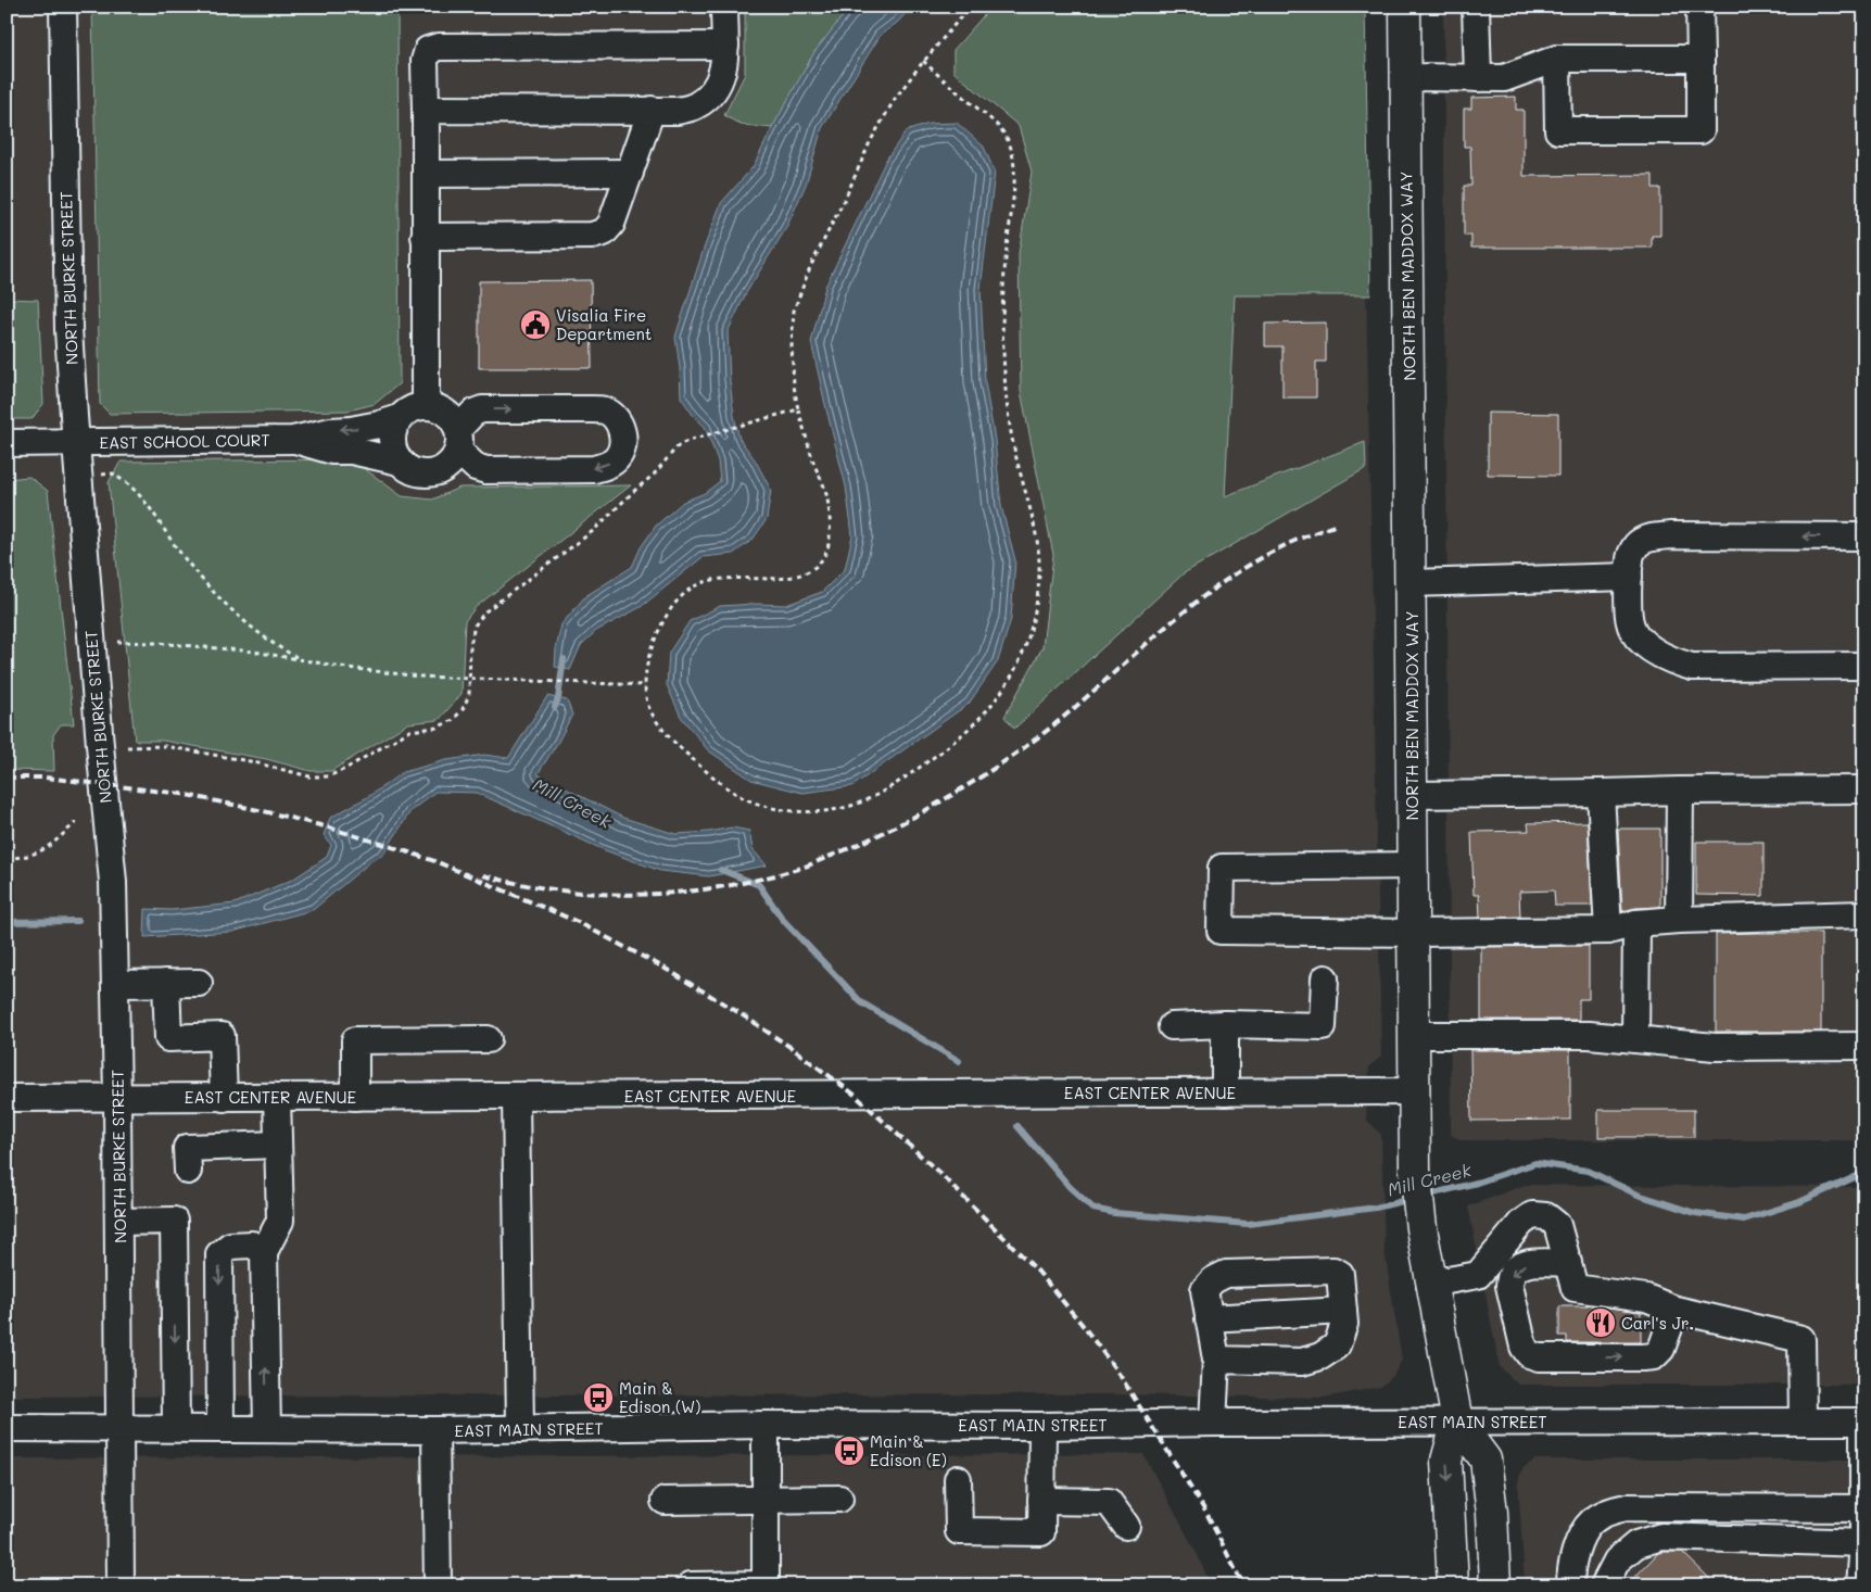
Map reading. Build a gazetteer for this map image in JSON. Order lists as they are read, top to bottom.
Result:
{
  "streets": {
    "main road": ["NORTH BEN MADDOX WAY"],
    "street": [
      "NORTH BURKE STREET",
      "EAST SCHOOL COURT",
      "EAST CENTER AVENUE",
      "EAST MAIN STREET"
    ]
  },
  "crossings": [
    ["NORTH BEN MADDOX WAY", "EAST CENTER AVENUE"],
    ["NORTH BEN MADDOX WAY", "EAST MAIN STREET"],
    ["NORTH BURKE STREET", "EAST SCHOOL COURT"],
    ["NORTH BURKE STREET", "EAST CENTER AVENUE"],
    ["NORTH BURKE STREET", "EAST MAIN STREET"]
  ],
  "water": ["Mill Creek"],
  "places": {
    "public building": ["Visalia Fire Department"],
    "restaurant": ["Carl's Jr."],
    "bus stop": ["Main & Edison (W)", "Main & Edison (E)"]
  }
}
